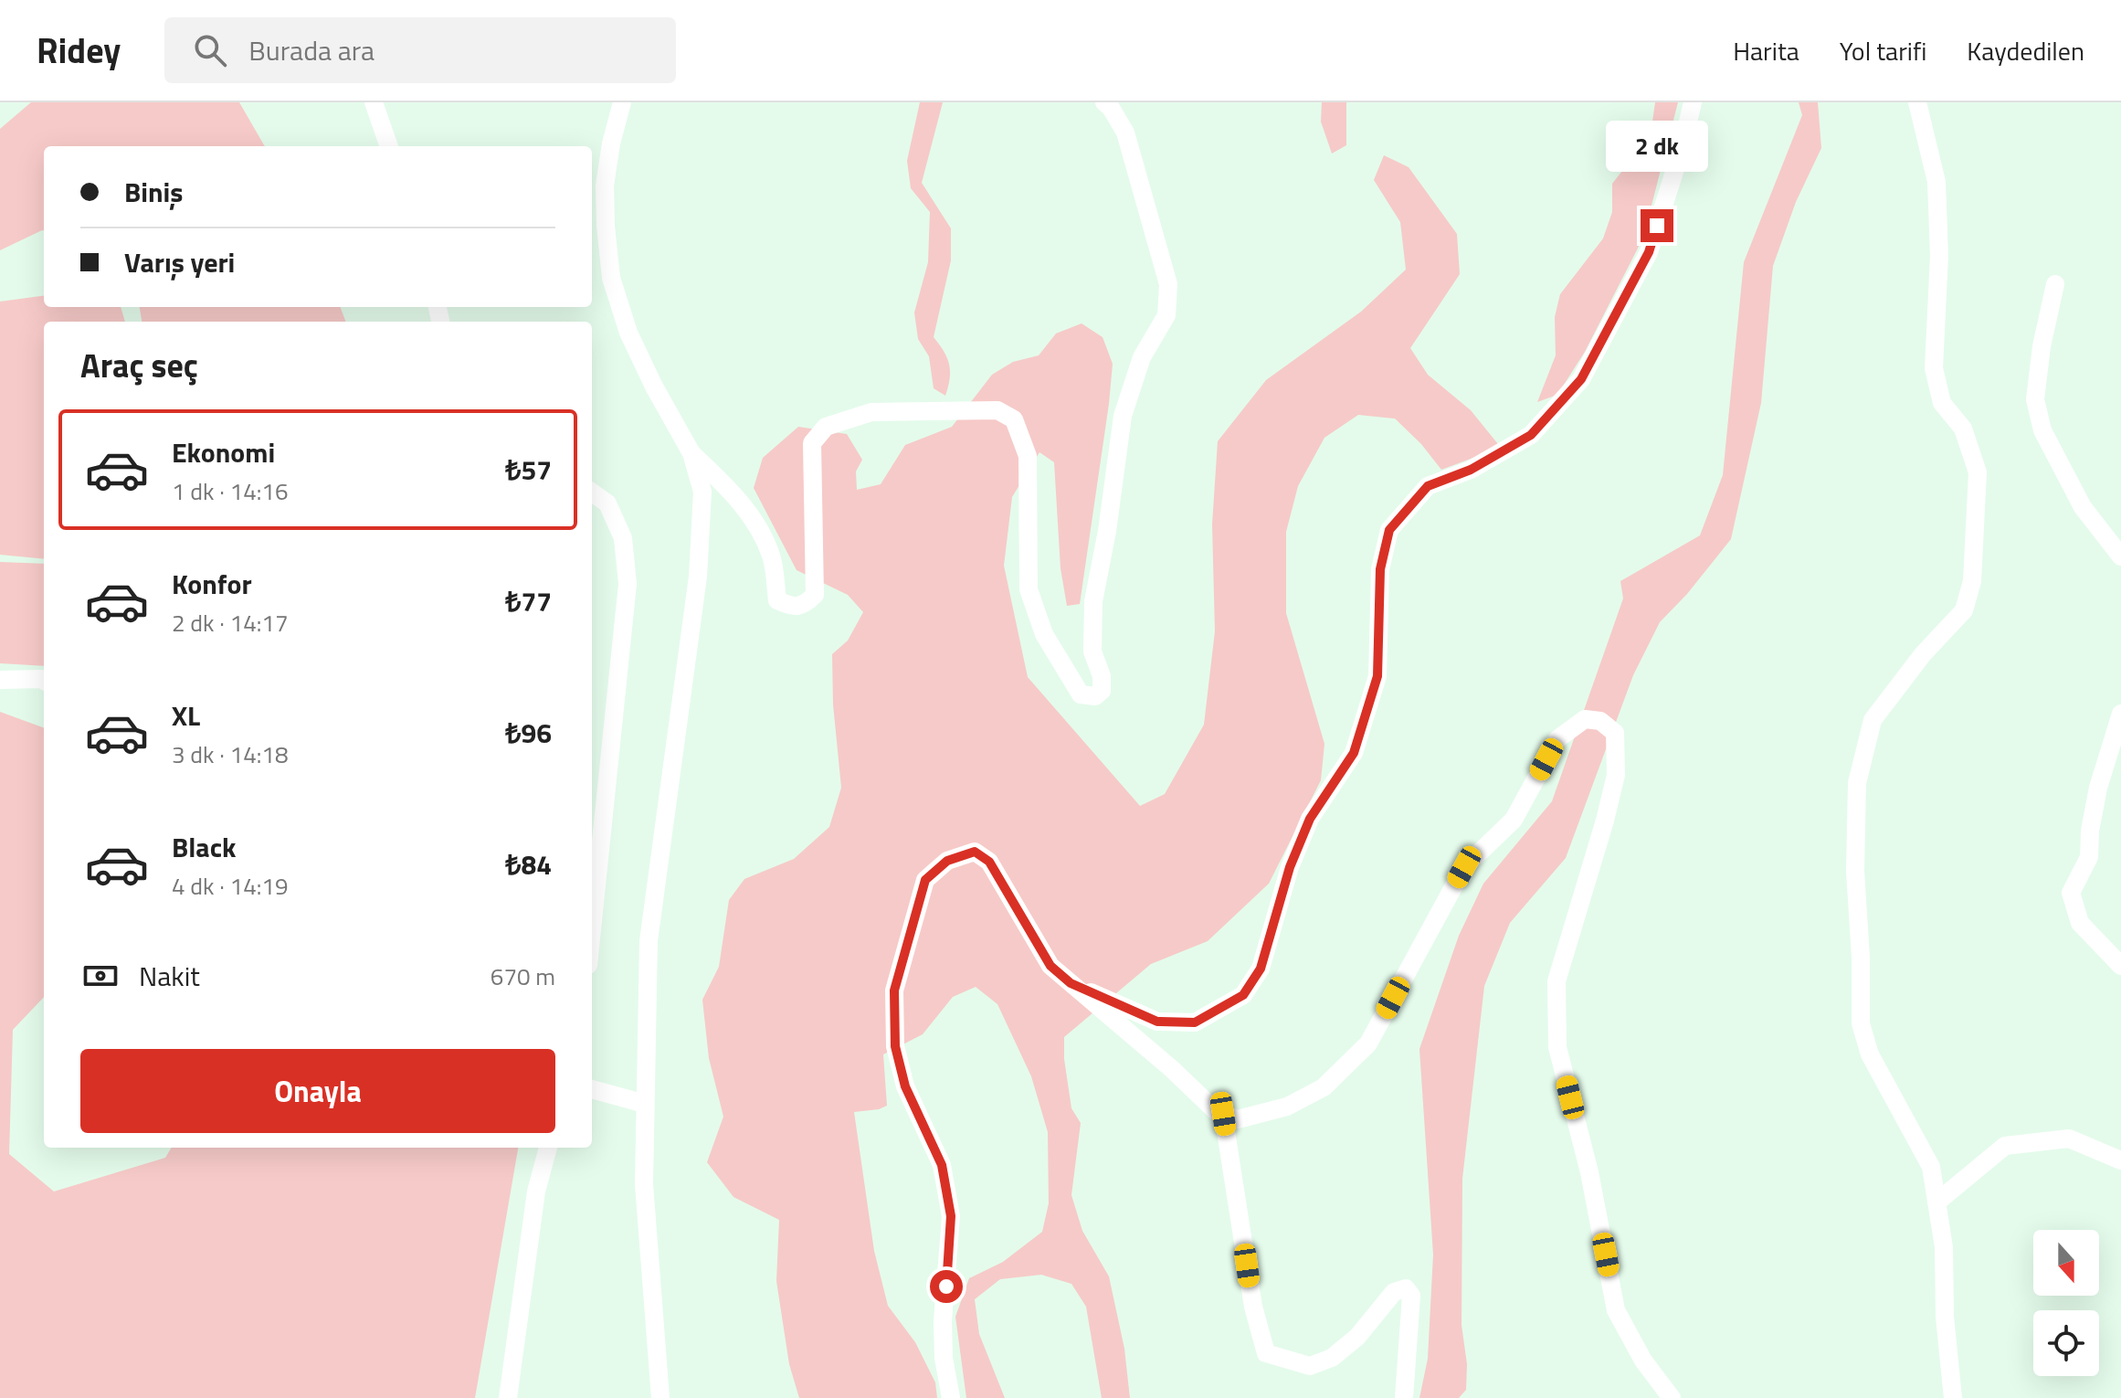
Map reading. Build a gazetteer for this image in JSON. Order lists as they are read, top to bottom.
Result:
{
  "north": "bottom",
  "page": {
    "header": "Ridey",
    "search": "Burada ara",
    "nav": ["Harita", "Yol tarifi", "Kaydedilen"],
    "bubble": "2 dk",
    "banner": ["Biniş", "Varış yeri"],
    "heading": "Araç seç",
    "list": [
      {
        "name": "Ekonomi",
        "note": "1 dk · 14:16",
        "value": "₺57"
      },
      {
        "name": "Konfor",
        "note": "2 dk · 14:17",
        "value": "₺77"
      },
      {
        "name": "XL",
        "note": "3 dk · 14:18",
        "value": "₺96"
      },
      {
        "name": "Black",
        "note": "4 dk · 14:19",
        "value": "₺84"
      }
    ],
    "pay": ["Nakit", "670 m"],
    "buttons": "Onayla"
  }
}
